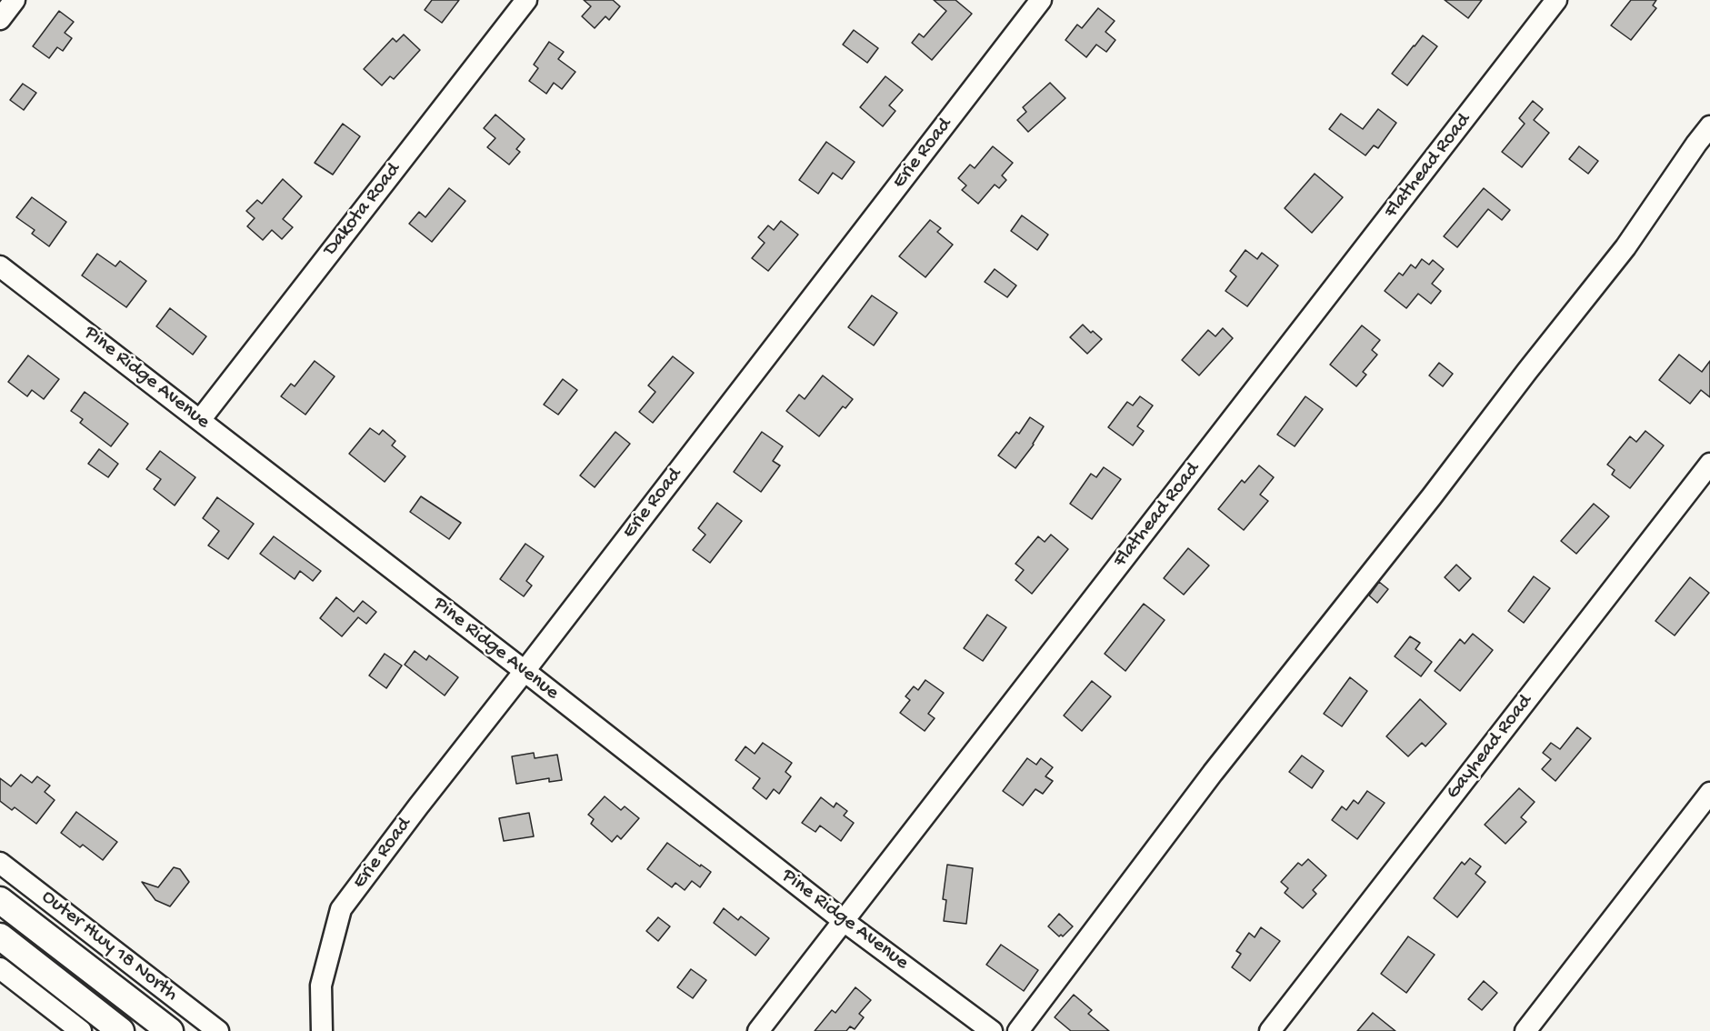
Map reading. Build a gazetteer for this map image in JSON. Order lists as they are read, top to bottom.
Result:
{
  "streets": {
    "street": [
      "Erie Road",
      "Flathead Road",
      "Dakota Road",
      "Pine Ridge Avenue",
      "Gayhead Road",
      "Outer Hwy 18 North"
    ]
  },
  "crossings": [
    ["Erie Road", "Pine Ridge Avenue"],
    ["Flathead Road", "Pine Ridge Avenue"],
    ["Dakota Road", "Pine Ridge Avenue"]
  ]
}
